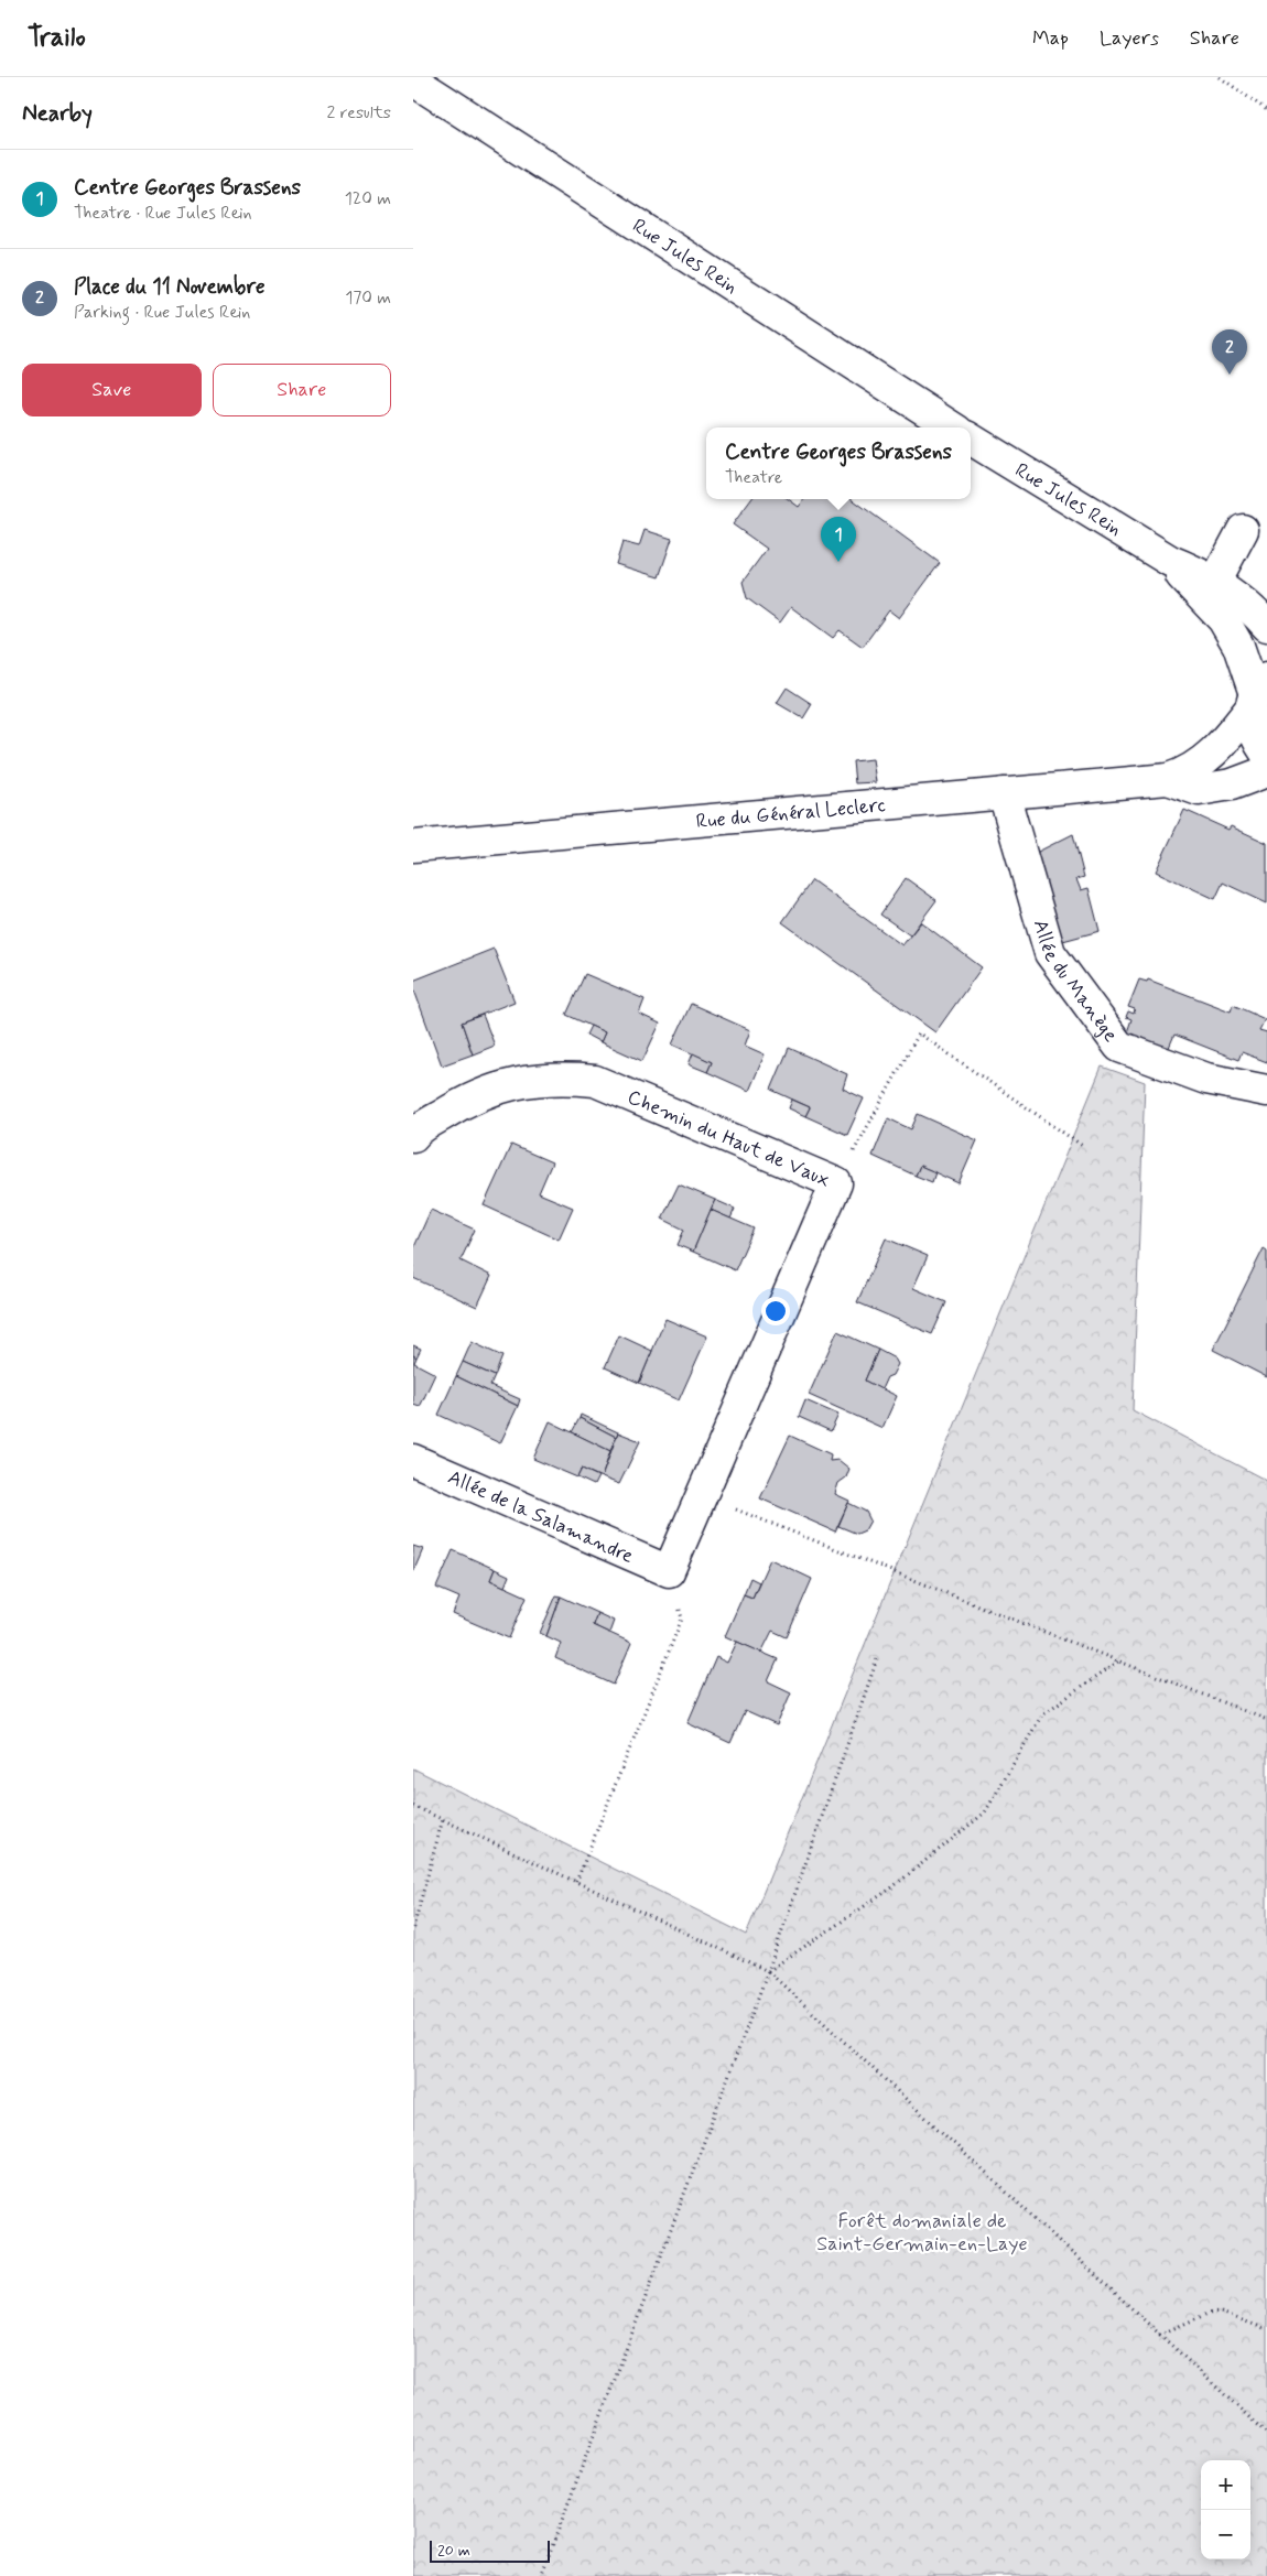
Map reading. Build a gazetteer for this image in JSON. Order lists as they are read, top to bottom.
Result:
{
  "streets": {
    "street": [
      "Rue Jules Rein",
      "Rue du Général Leclerc",
      "Allée du Manège",
      "Chemin du Haut de Vaux",
      "Allée de la Salamandre"
    ]
  },
  "crossings": [
    ["Rue Jules Rein", "Rue du Général Leclerc"],
    ["Rue du Général Leclerc", "Allée du Manège"],
    ["Chemin du Haut de Vaux", "Allée de la Salamandre"]
  ],
  "parks": ["Forêt domaniale de Saint-Germain-en-Laye"],
  "scale_bar": "20 m",
  "page": {
    "header": "Trailo",
    "nav": ["Map", "Layers", "Share"],
    "heading": ["Nearby", "2 results"],
    "list": [
      {
        "mark": "1",
        "name": "Centre Georges Brassens",
        "note": "Theatre · Rue Jules Rein",
        "value": "120 m"
      },
      {
        "mark": "2",
        "name": "Place du 11 Novembre",
        "note": "Parking · Rue Jules Rein",
        "value": "170 m"
      }
    ],
    "pins": ["2", "1"],
    "buttons": ["Save", "Share"],
    "popup": ["Centre Georges Brassens", "Theatre"],
    "map_buttons": ["+", "−"],
    "scale": "20 m"
  }
}
